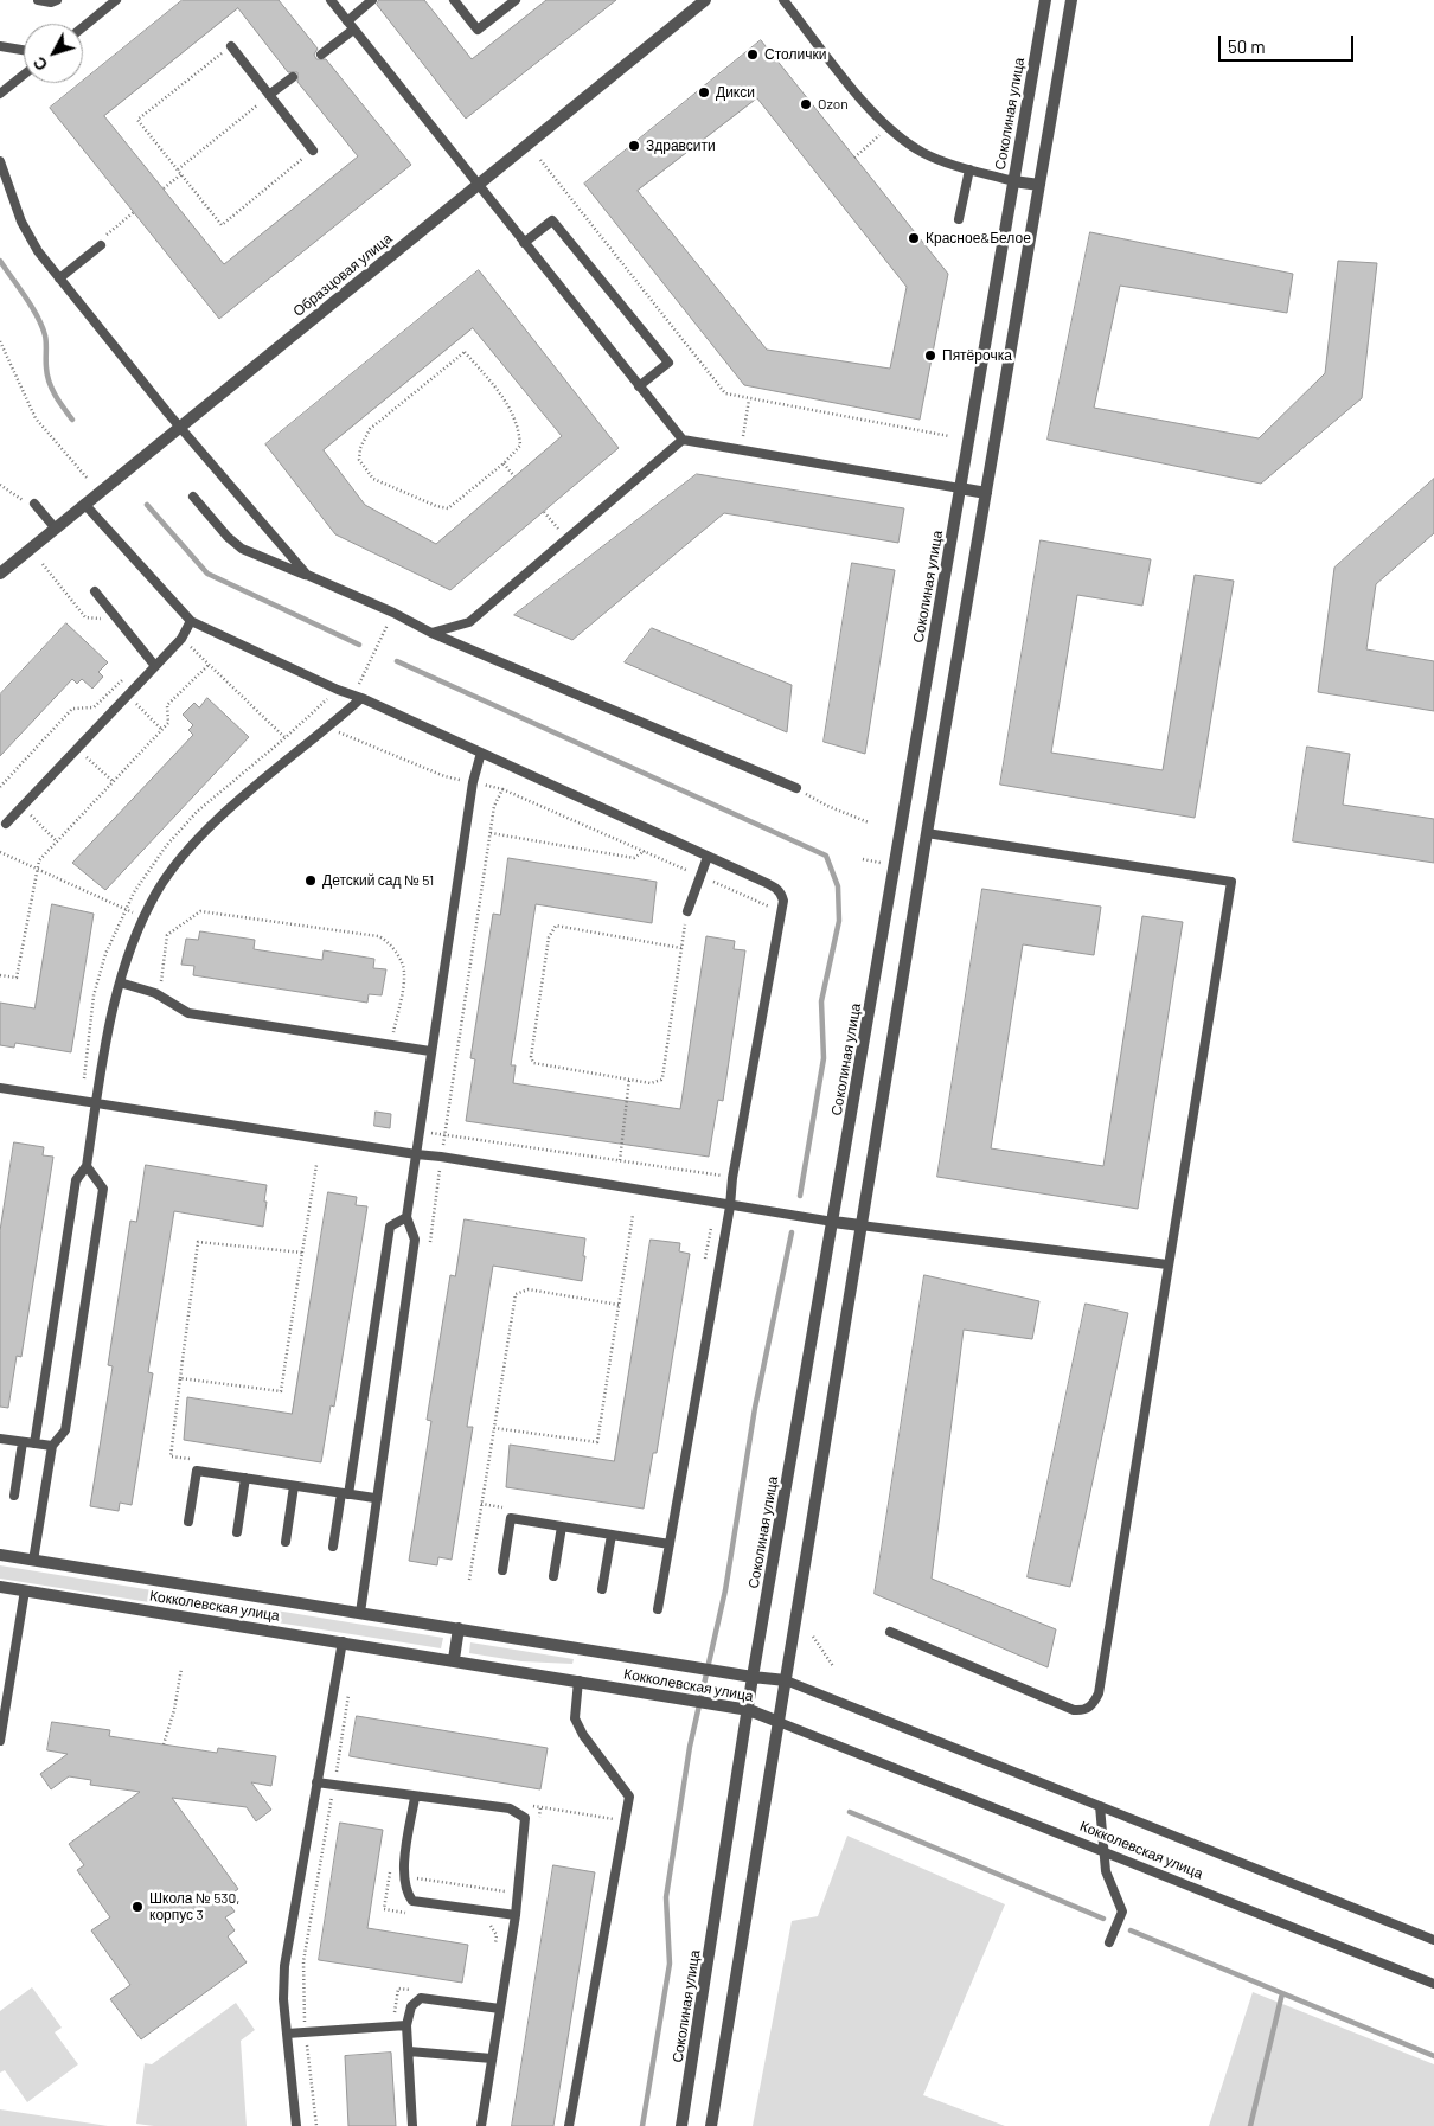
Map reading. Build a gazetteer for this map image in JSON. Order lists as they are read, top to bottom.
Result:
{
  "streets": {
    "street": ["Соколиная улица", "Образцовая улица", "Кокколевская улица"]
  },
  "crossings": [
    ["Соколиная улица", "Кокколевская улица"]
  ],
  "places": [
    "Столички",
    "Дикси",
    "Ozon",
    "Здравсити",
    "Красное&Белое",
    "Пятёрочка",
    "Детский сад № 51",
    "Школа № 530, корпус 3"
  ],
  "scale_bar": "50 m",
  "north": "bottom left"
}
